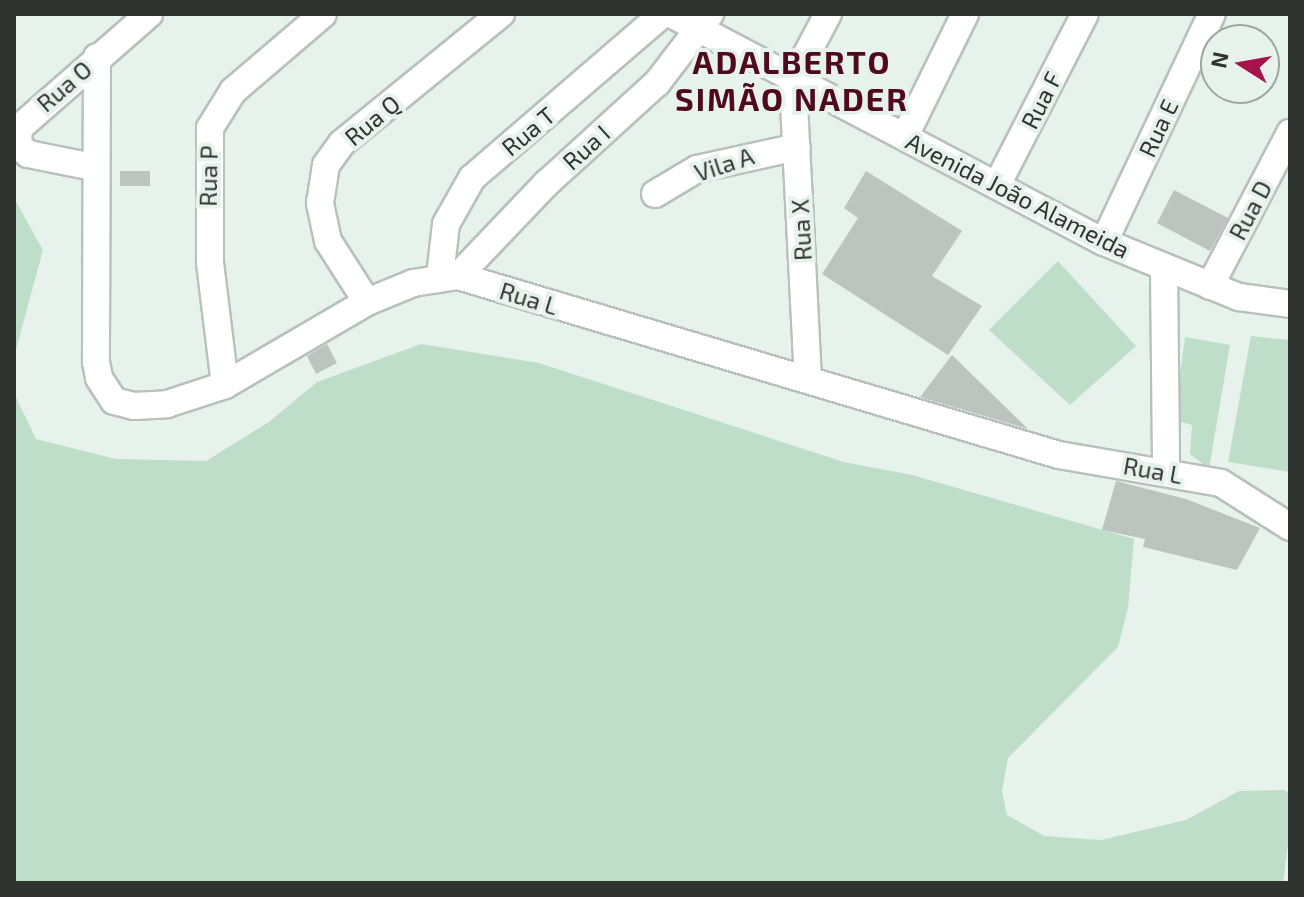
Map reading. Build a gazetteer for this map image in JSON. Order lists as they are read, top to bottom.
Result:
{
  "streets": {
    "street": [
      "Rua O",
      "Rua F",
      "Rua Q",
      "Rua E",
      "Rua T",
      "Rua I",
      "Vila A",
      "Rua P",
      "Avenida João Alameida",
      "Rua D",
      "Rua X",
      "Rua L"
    ]
  },
  "crossings": [
    ["Rua F", "Avenida João Alameida"],
    ["Rua E", "Avenida João Alameida"],
    ["Rua T", "Rua I"],
    ["Rua T", "Rua L"],
    ["Rua I", "Avenida João Alameida"],
    ["Rua I", "Rua L"],
    ["Vila A", "Rua X"],
    ["Avenida João Alameida", "Rua D"],
    ["Avenida João Alameida", "Rua X"],
    ["Rua X", "Rua L"]
  ],
  "districts": ["ADALBERTO SIMÃO NADER"],
  "north": "left"
}
